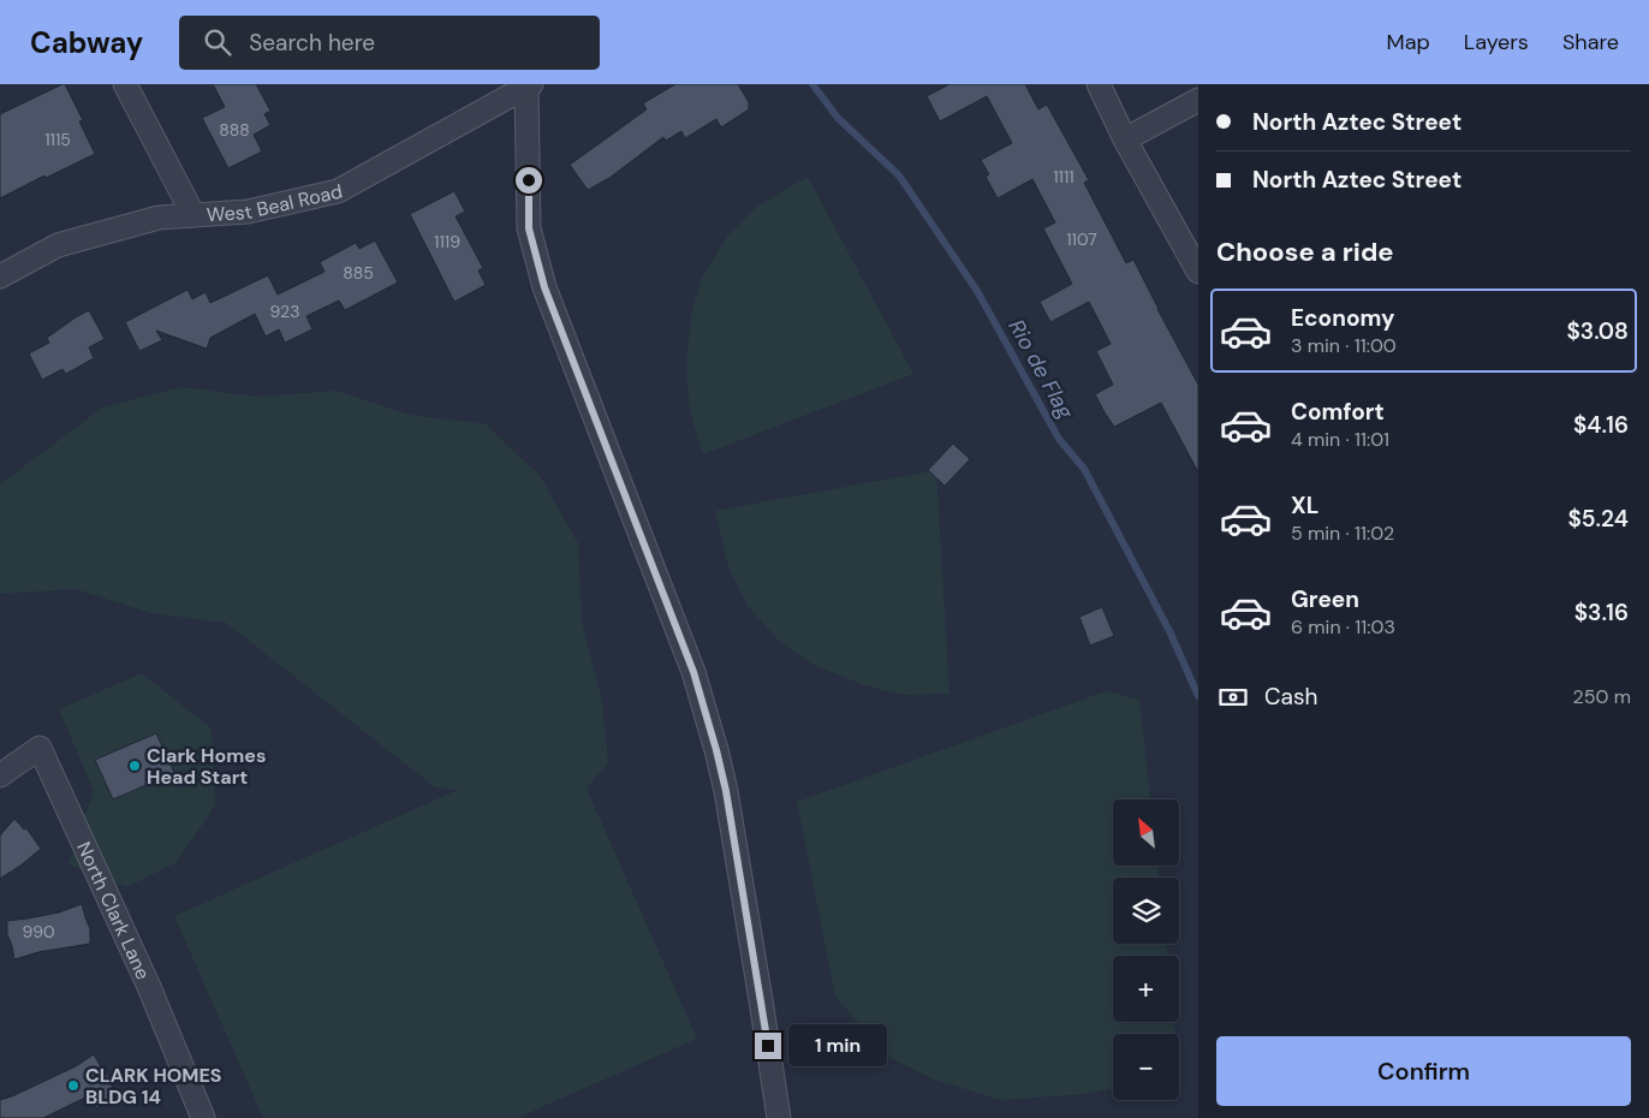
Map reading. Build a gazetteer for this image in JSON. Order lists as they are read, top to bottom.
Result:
{
  "streets": {
    "street": ["West Beal Road", "North Clark Lane"]
  },
  "water": ["Rio de Flag"],
  "places": ["Clark Homes Head Start", "CLARK HOMES BLDG 14"],
  "house_numbers": [
    "888",
    "1115",
    "1111",
    "1107",
    "1119",
    "885",
    "923",
    "990"
  ],
  "north": "top left",
  "page": {
    "header": "Cabway",
    "search": "Search here",
    "nav": ["Map", "Layers", "Share"],
    "banner": ["North Aztec Street", "North Aztec Street"],
    "heading": "Choose a ride",
    "list": [
      {
        "name": "Economy",
        "note": "3 min · 11:00",
        "value": "$3.08"
      },
      {
        "name": "Comfort",
        "note": "4 min · 11:01",
        "value": "$4.16"
      },
      {
        "name": "XL",
        "note": "5 min · 11:02",
        "value": "$5.24"
      },
      {
        "name": "Green",
        "note": "6 min · 11:03",
        "value": "$3.16"
      }
    ],
    "pay": ["Cash", "250 m"],
    "map_buttons": ["+", "−"],
    "bubble": "1 min",
    "buttons": "Confirm"
  }
}
